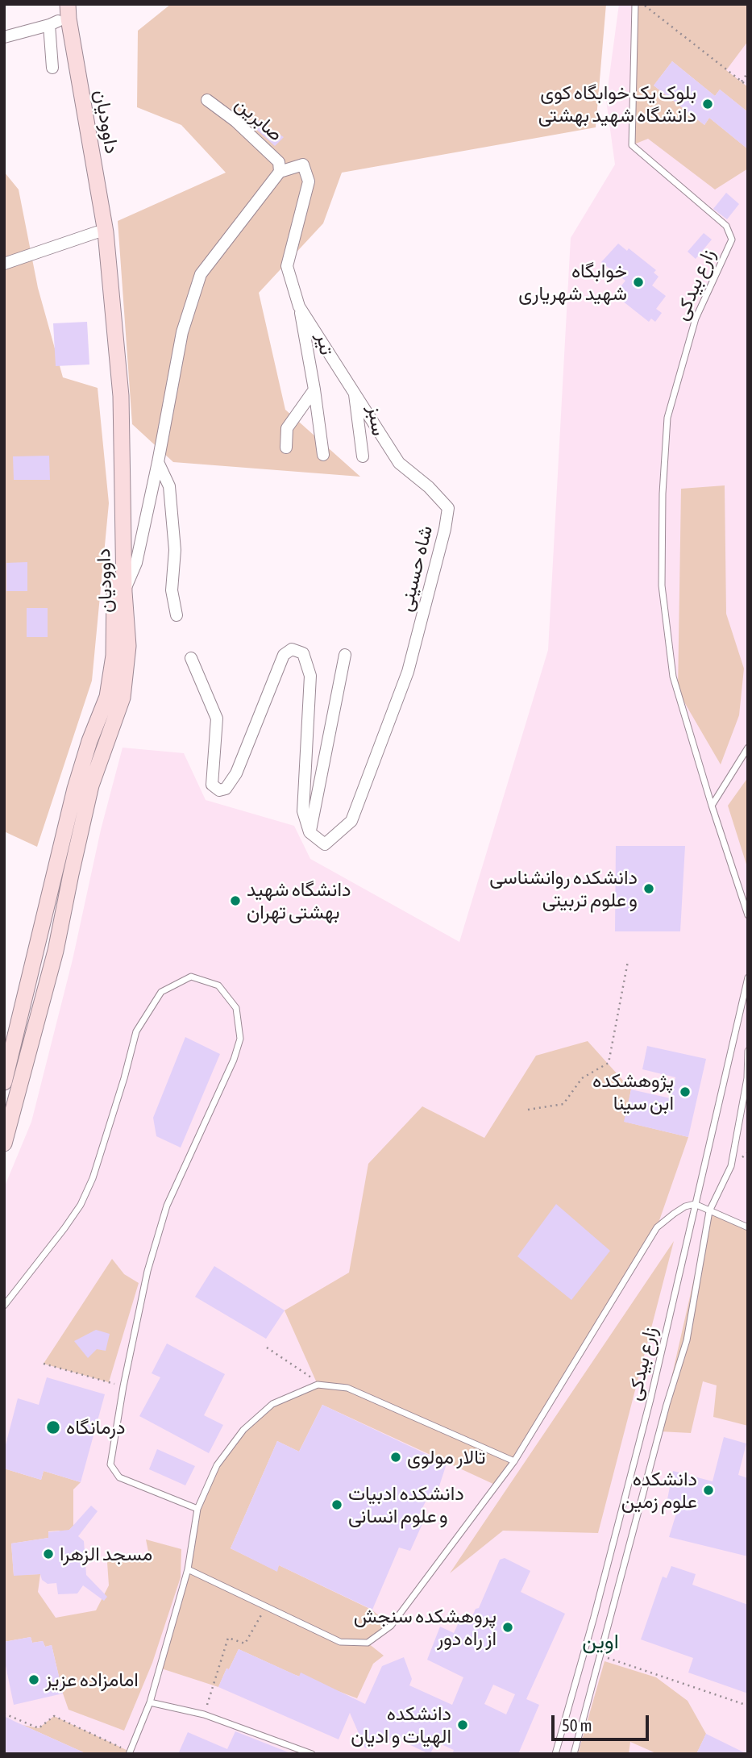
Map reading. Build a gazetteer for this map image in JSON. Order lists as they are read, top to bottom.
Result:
{
  "streets": {
    "street": [
      "صابرین",
      "داوودیان",
      "تیر",
      "سبز",
      "شاه حسینی"
    ],
    "lane": ["زارع بیدکی"]
  },
  "crossings": [
    ["صابرین", "شاه حسینی"],
    ["تیر", "شاه حسینی"],
    ["سبز", "شاه حسینی"]
  ],
  "districts": ["اوین"],
  "places": [
    "بلوک یک خوابگاه کوی دانشگاه شهید بهشتی",
    "خوابگاه شهید شهریاری",
    "دانشکده روانشناسی و علوم تربیتی",
    "دانشگاه شهید بهشتی تهران",
    "پژوهشکده ابن سینا",
    "درمانگاه",
    "تالار مولوی",
    "دانشکده علوم زمین",
    "دانشکده ادبیات و علوم انسانی",
    "مسجد الزهرا",
    "پروهشکده سنجش از راه دور",
    "امامزاده عزیز",
    "دانشکده الهیات و ادیان"
  ],
  "scale_bar": "50 m"
}
